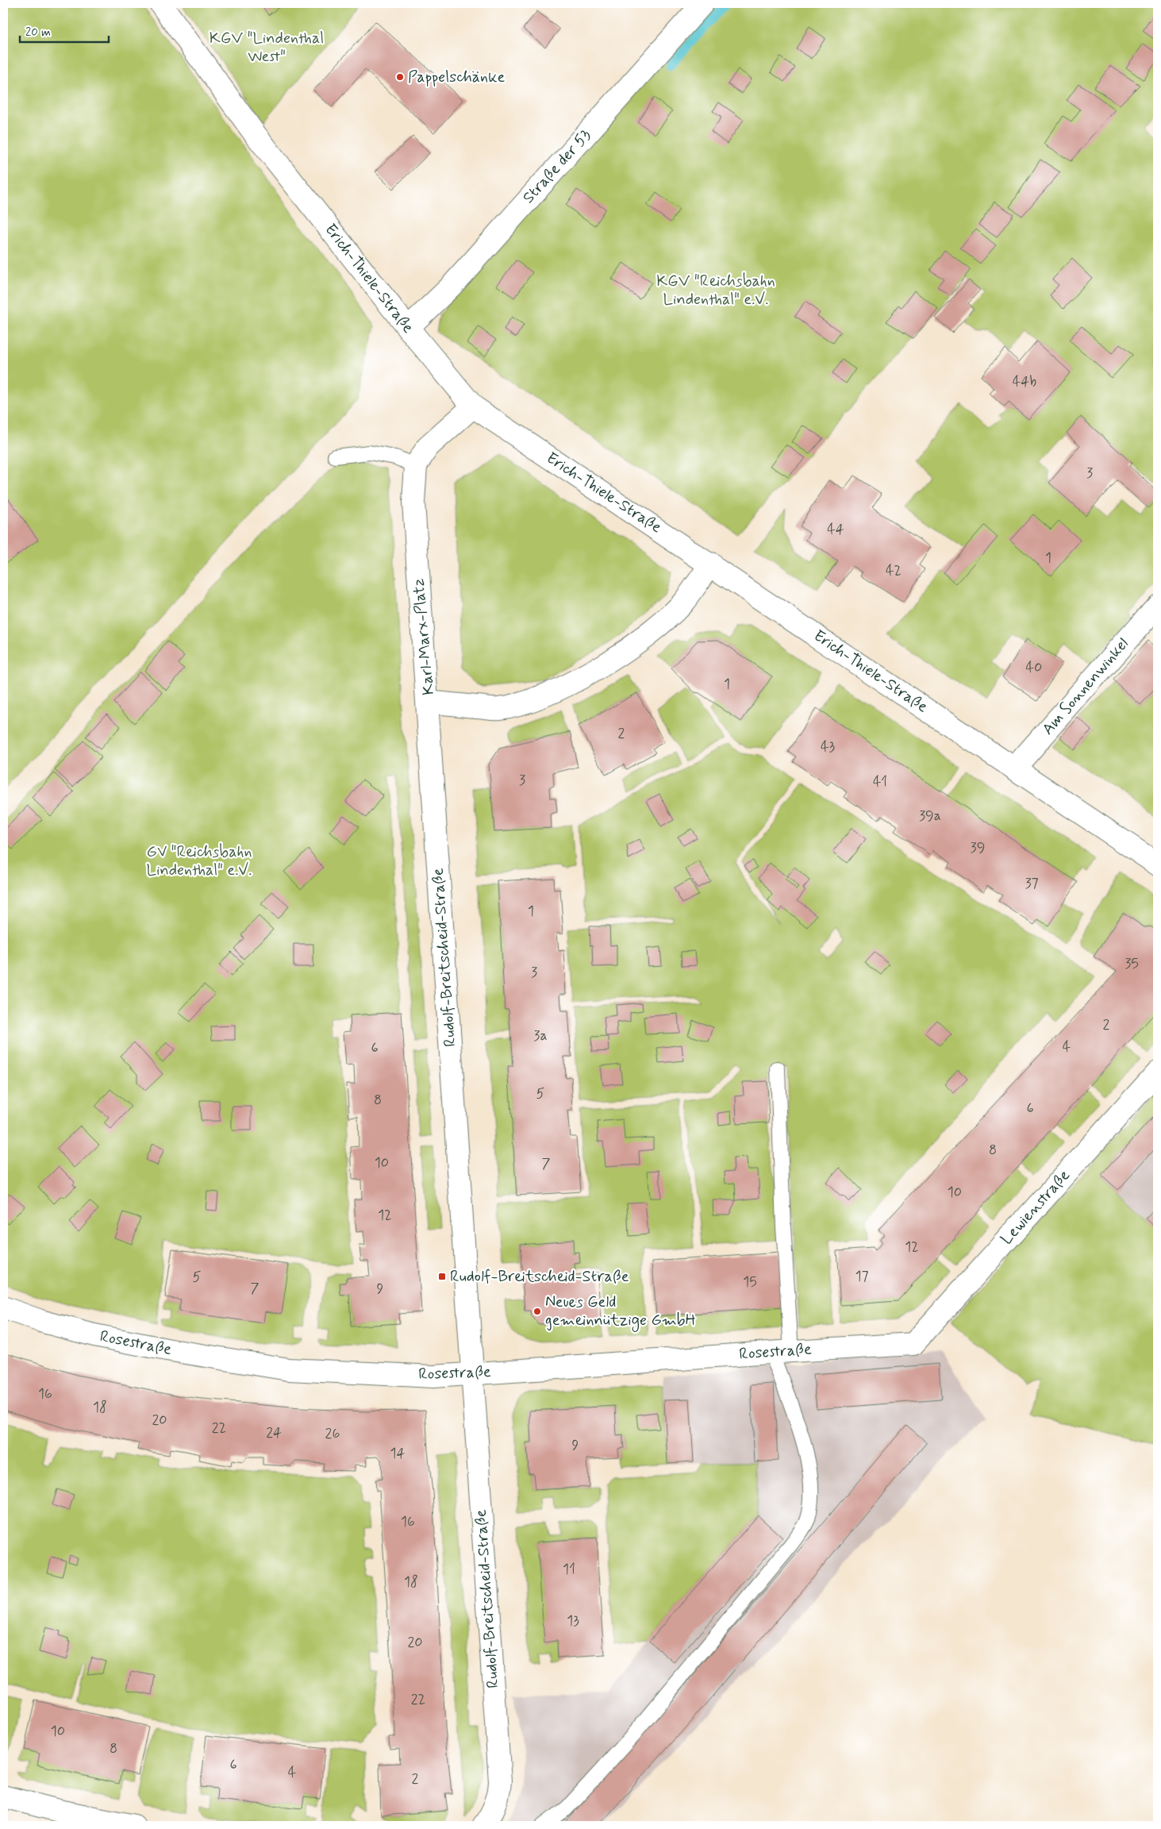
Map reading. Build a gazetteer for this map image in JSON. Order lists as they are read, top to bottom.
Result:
{
  "streets": {
    "street": [
      "Straße der 53",
      "Erich-Thiele-Straße",
      "Karl-Marx-Platz",
      "Am Sonnenwinkel",
      "Rudolf-Breitscheid-Straße",
      "Lewienstraße",
      "Rosestraße"
    ]
  },
  "crossings": [
    ["Straße der 53", "Erich-Thiele-Straße"],
    ["Erich-Thiele-Straße", "Karl-Marx-Platz"],
    ["Erich-Thiele-Straße", "Am Sonnenwinkel"],
    ["Karl-Marx-Platz", "Rudolf-Breitscheid-Straße"],
    ["Rudolf-Breitscheid-Straße", "Rosestraße"],
    ["Lewienstraße", "Rosestraße"]
  ],
  "parks": ["KGV \"Lindenthal West\"", "KGV \"Reichsbahn Lindenthal\" e.V.", "GV \"Reichsbahn Lindenthal\" e.V."],
  "places": {
    "other": ["Pappelschänke", "Neues Geld gemeinnützige GmbH"],
    "transit": ["Rudolf-Breitscheid-Straße"]
  },
  "house_numbers": [
    "44b",
    "3",
    "44",
    "1",
    "42",
    "40",
    "1",
    "2",
    "43",
    "3",
    "41",
    "39a",
    "39",
    "37",
    "1",
    "35",
    "3",
    "2",
    "3a",
    "4",
    "6",
    "5",
    "8",
    "6",
    "8",
    "10",
    "7",
    "10",
    "12",
    "12",
    "17",
    "5",
    "15",
    "7",
    "9",
    "16",
    "18",
    "20",
    "22",
    "24",
    "26",
    "9",
    "14",
    "16",
    "11",
    "18",
    "13",
    "20",
    "22",
    "10",
    "8",
    "6",
    "4",
    "2"
  ],
  "scale_bar": "20 m"
}
